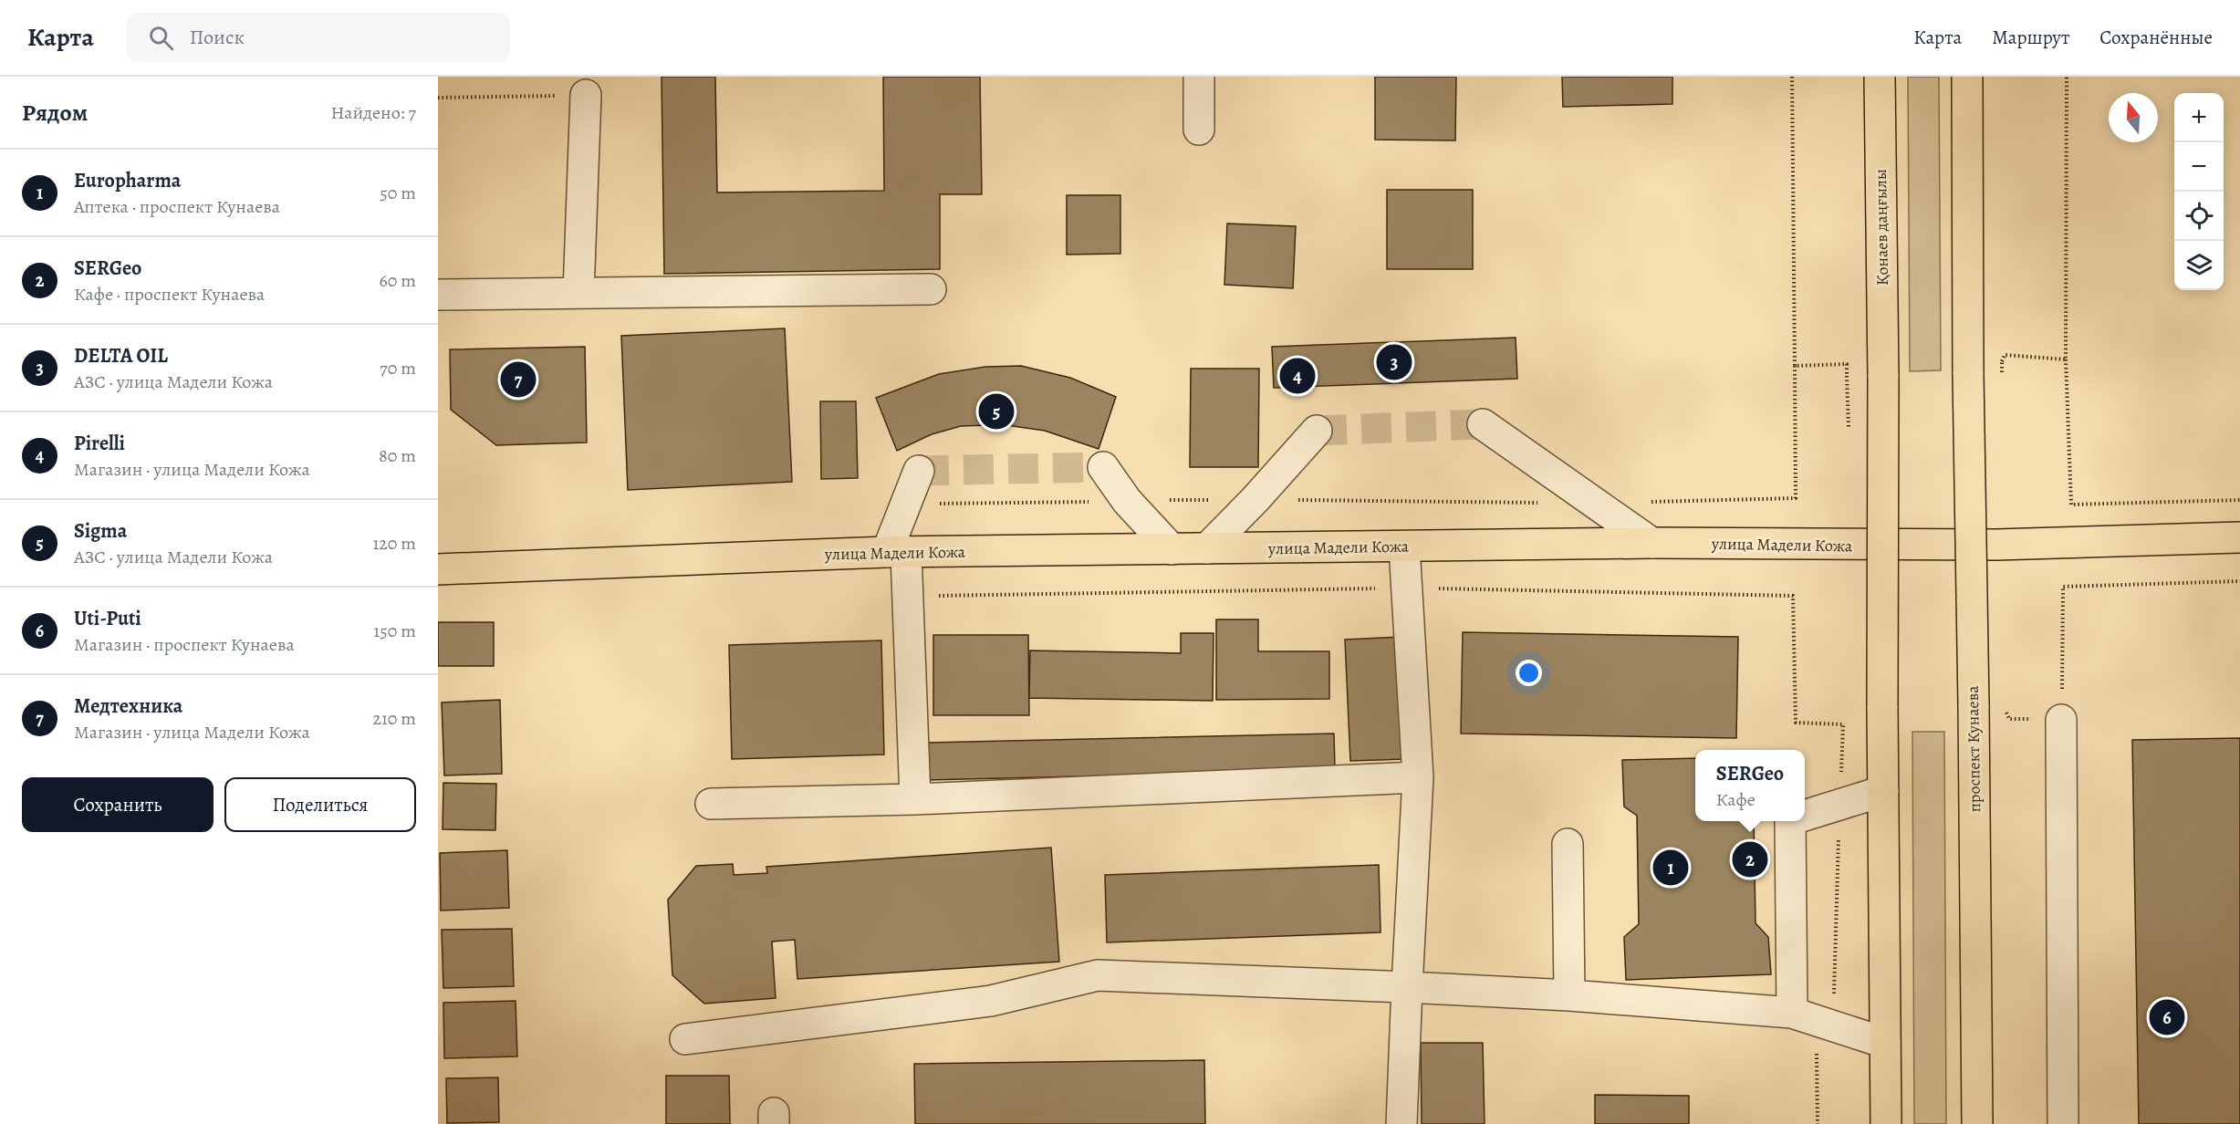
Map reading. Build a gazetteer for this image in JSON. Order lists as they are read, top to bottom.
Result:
{
  "streets": {
    "main road": ["Қонаев даңғылы", "улица Мадели Кожа", "проспект Кунаева"]
  },
  "north": "top",
  "page": {
    "header": "Карта",
    "search": "Поиск",
    "nav": ["Карта", "Маршрут", "Сохранённые"],
    "heading": ["Рядом", "Найдено: 7"],
    "map_buttons": ["+", "−"],
    "list": [
      {
        "mark": "1",
        "name": "Europharma",
        "note": "Аптека · проспект Кунаева",
        "value": "50 m"
      },
      {
        "mark": "2",
        "name": "SERGeo",
        "note": "Кафе · проспект Кунаева",
        "value": "60 m"
      },
      {
        "mark": "3",
        "name": "DELTA OIL",
        "note": "АЗС · улица Мадели Кожа",
        "value": "70 m"
      },
      {
        "mark": "4",
        "name": "Pirelli",
        "note": "Магазин · улица Мадели Кожа",
        "value": "80 m"
      },
      {
        "mark": "5",
        "name": "Sigma",
        "note": "АЗС · улица Мадели Кожа",
        "value": "120 m"
      },
      {
        "mark": "6",
        "name": "Uti-Puti",
        "note": "Магазин · проспект Кунаева",
        "value": "150 m"
      },
      {
        "mark": "7",
        "name": "Медтехника",
        "note": "Магазин · улица Мадели Кожа",
        "value": "210 m"
      }
    ],
    "pins": [
      "3",
      "4",
      "7",
      "5",
      "2",
      "1",
      "6"
    ],
    "popup": ["SERGeo", "Кафе"],
    "buttons": ["Сохранить", "Поделиться"]
  }
}
